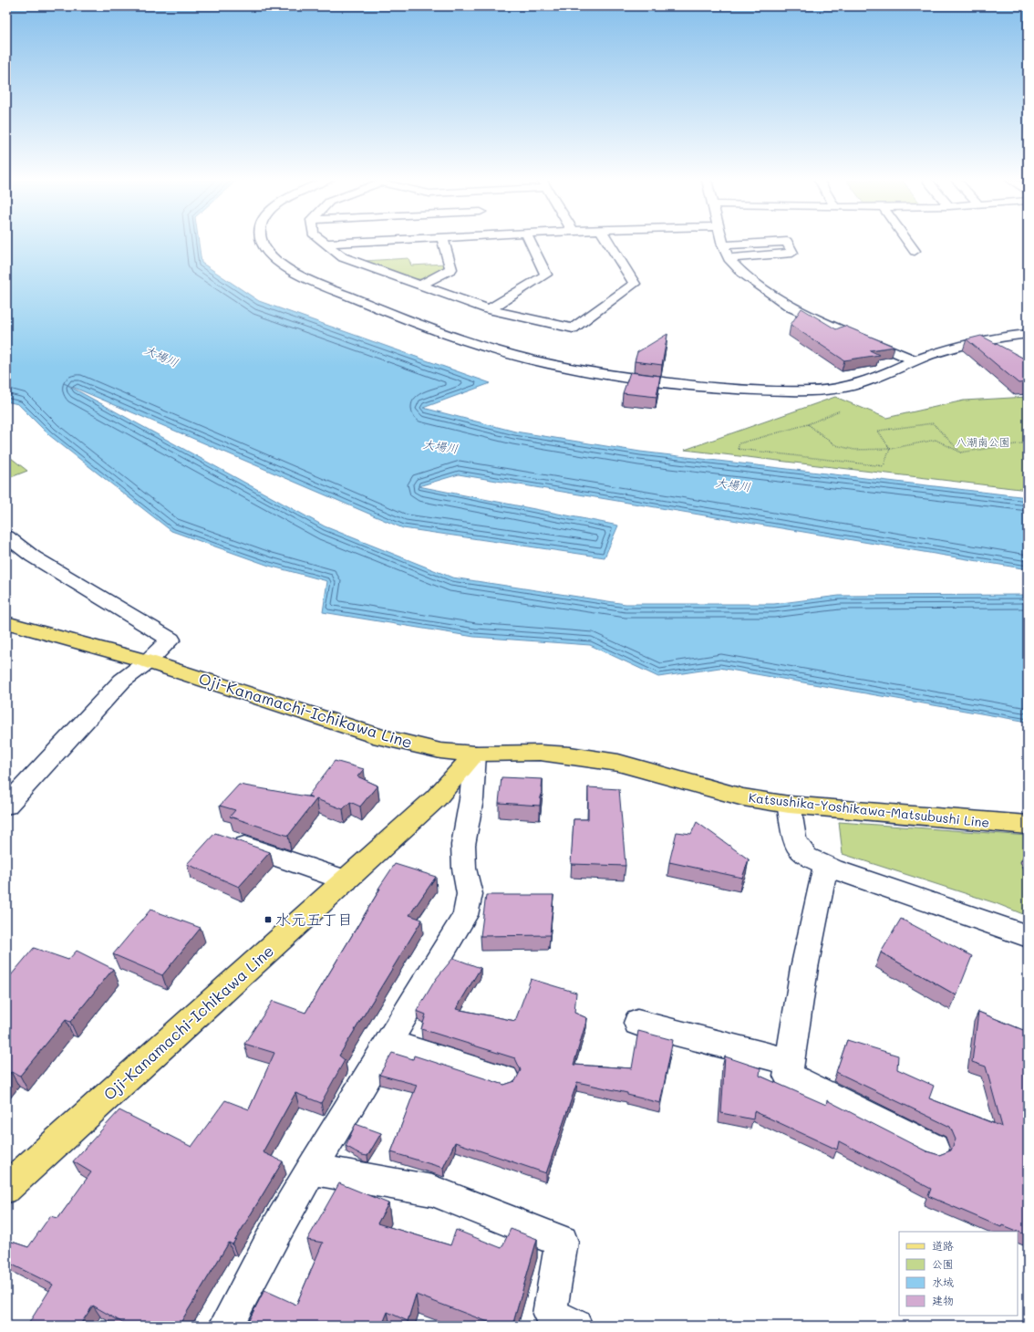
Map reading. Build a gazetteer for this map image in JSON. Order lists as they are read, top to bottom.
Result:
{
  "streets": {
    "main road": ["Oji-Kanamachi-Ichikawa Line", "Katsushika-Yoshikawa-Matsubushi Line"]
  },
  "crossings": [
    ["Oji-Kanamachi-Ichikawa Line", "Katsushika-Yoshikawa-Matsubushi Line"]
  ],
  "water": ["大場川"],
  "parks": ["八潮南公園"],
  "places": {
    "transit": ["水元五丁目"]
  },
  "legend": [
    "道路",
    "公園",
    "水域",
    "建物"
  ]
}
